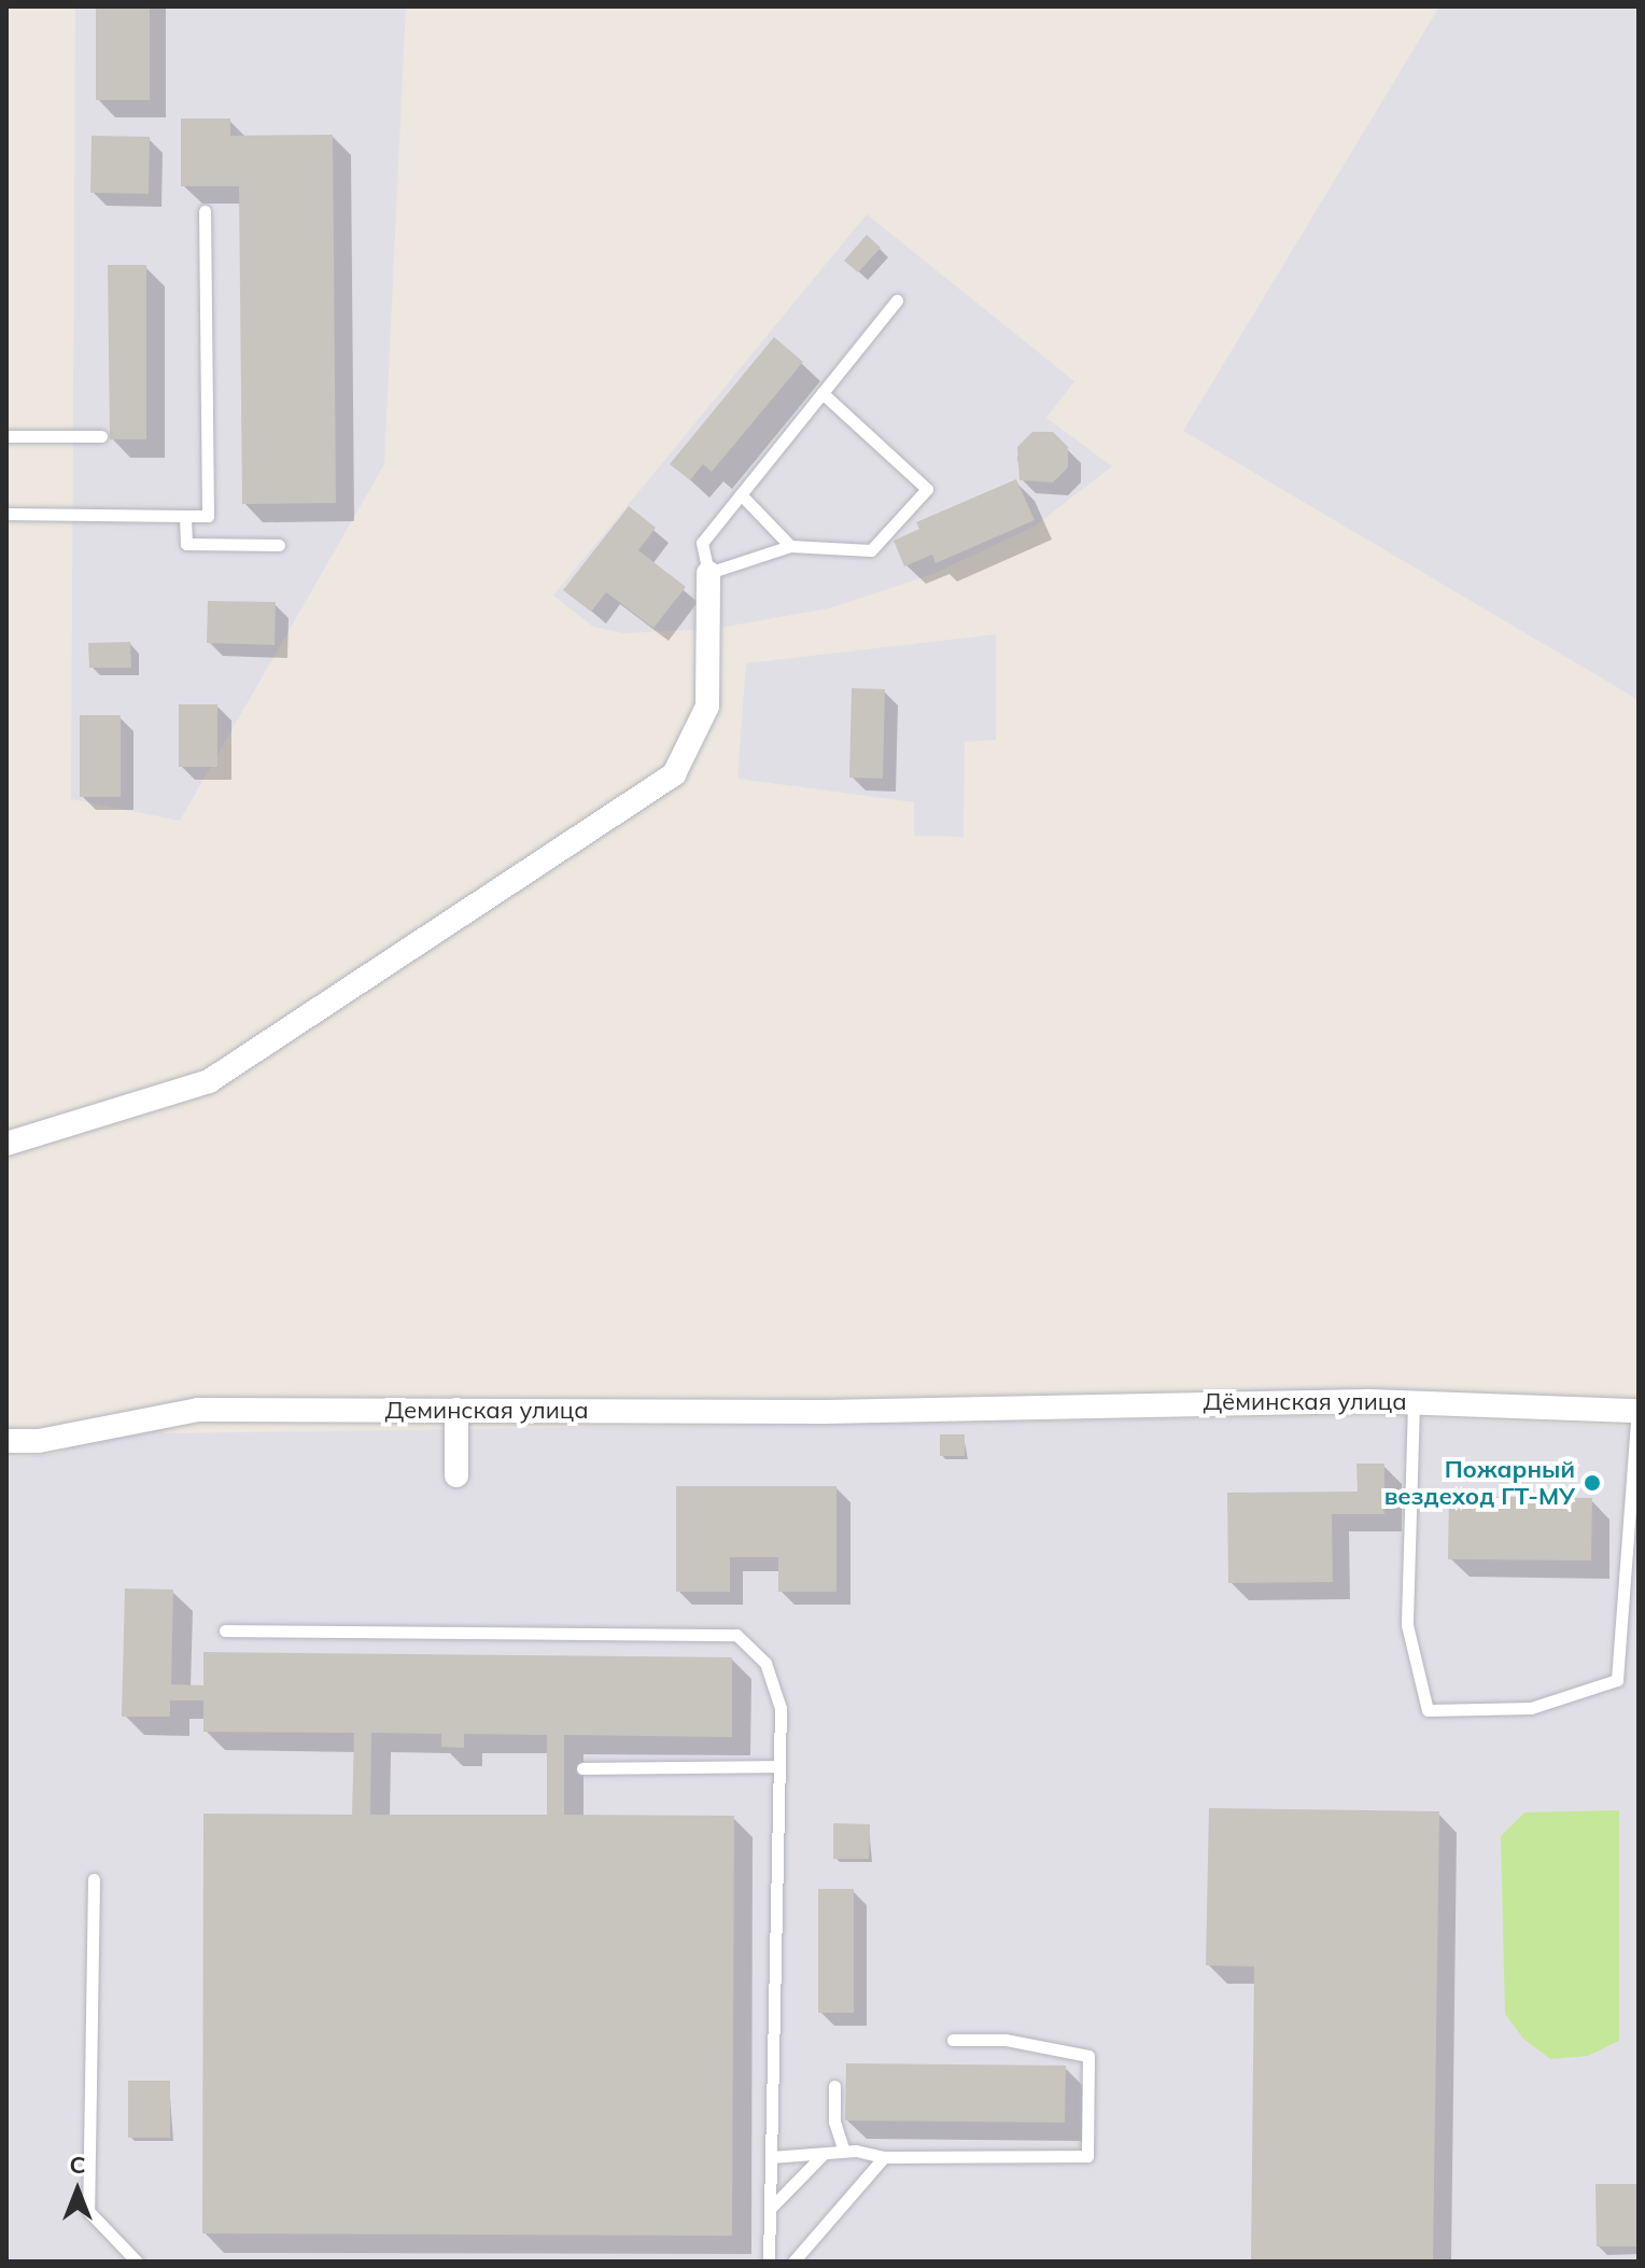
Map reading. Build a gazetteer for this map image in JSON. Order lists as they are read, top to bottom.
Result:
{
  "streets": {
    "street": ["Дёминская улица", "Деминская улица"]
  },
  "crossings": [
    ["Дёминская улица", "Деминская улица"]
  ],
  "places": ["Пожарный вездеход ГТ-МУ"],
  "north": "top"
}
